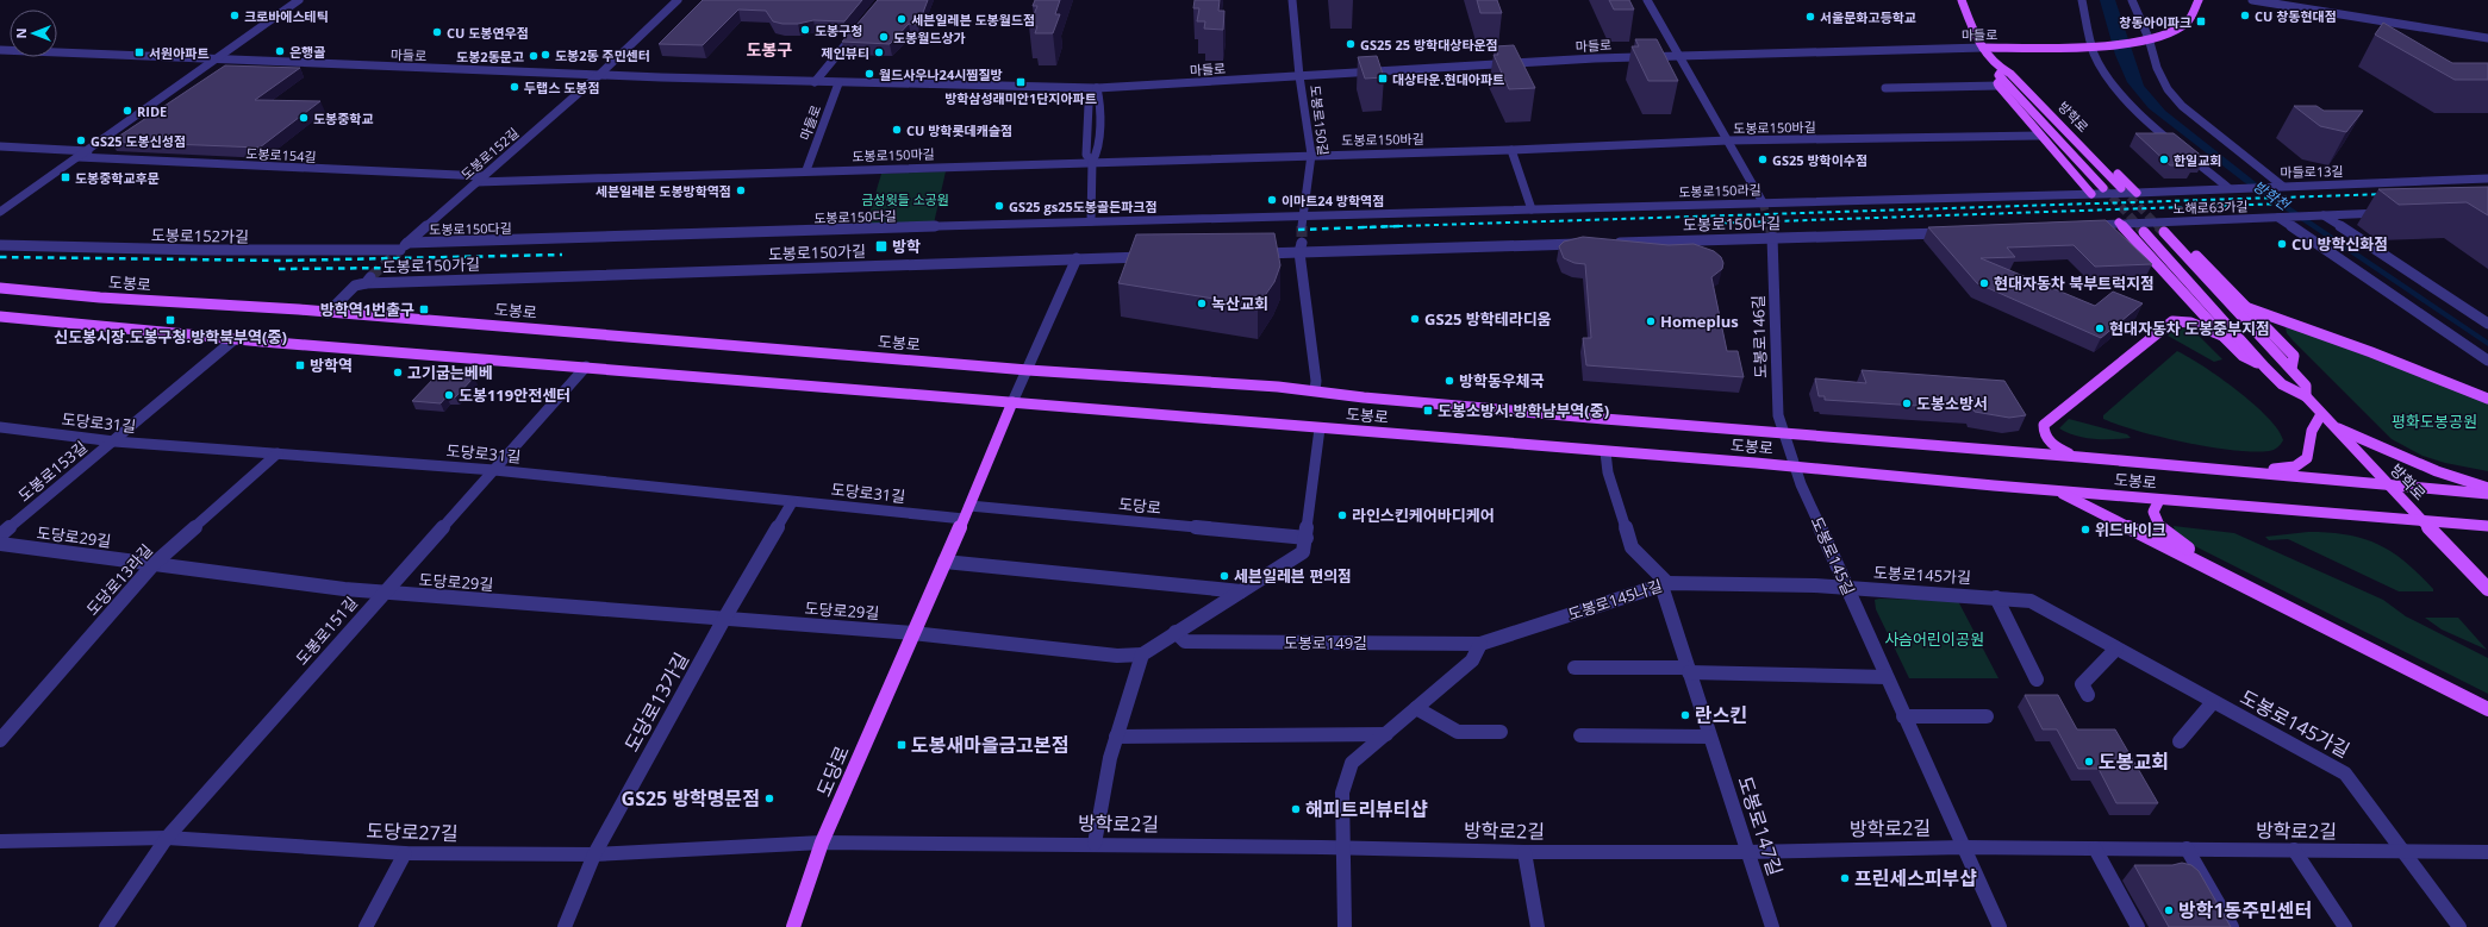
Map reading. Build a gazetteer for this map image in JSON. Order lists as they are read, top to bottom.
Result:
{
  "streets": {
    "main road": [
      "마들로",
      "방학로",
      "도봉로",
      "도당로"
    ],
    "street": [
      "도봉로150길",
      "도봉로150바길",
      "도봉로152길",
      "도봉로154길",
      "도봉로150마길",
      "마들로13길",
      "도봉로150라길",
      "노해로63가길",
      "도봉로150다길",
      "도봉로150나길",
      "도봉로152가길",
      "도봉로150가길",
      "도봉로146길",
      "도당로31길",
      "도봉로153길",
      "도당로29길",
      "도봉로145길",
      "도봉로145가길",
      "도당로13라길",
      "도봉로145나길",
      "도봉로151길",
      "도봉로149길",
      "도당로13가길",
      "방학로2길",
      "도봉로147길",
      "도당로27길"
    ]
  },
  "crossings": [
    ["마들로", "방학로"],
    ["마들로", "도봉로150길"],
    ["마들로", "도봉로152길"],
    ["마들로", "도봉로150마길"],
    ["방학로", "노해로63가길"],
    ["방학로", "도봉로"],
    ["도봉로150길", "도봉로150바길"],
    ["도봉로150길", "도봉로150마길"],
    ["도봉로150길", "도봉로150라길"],
    ["도봉로150길", "도봉로150다길"],
    ["도봉로150바길", "도봉로150마길"],
    ["도봉로152길", "도봉로154길"],
    ["도봉로152길", "도봉로150마길"],
    ["도봉로152길", "도봉로150다길"],
    ["도봉로152길", "도봉로152가길"],
    ["도봉로154길", "도봉로150마길"],
    ["마들로13길", "도봉로150라길"],
    ["도봉로150라길", "도봉로150다길"],
    ["도봉로150다길", "도봉로152가길"],
    ["도봉로150나길", "도봉로146길"],
    ["도봉로150가길", "도봉로"],
    ["도봉로", "도봉로146길"],
    ["도봉로", "도봉로153길"],
    ["도봉로", "도당로"],
    ["도봉로", "도봉로145길"],
    ["도봉로", "도봉로151길"],
    ["도봉로", "도봉로147길"],
    ["도봉로146길", "도봉로145길"],
    ["도당로31길", "도봉로153길"],
    ["도당로31길", "도당로"],
    ["도당로31길", "도당로13라길"],
    ["도당로31길", "도봉로151길"],
    ["도당로31길", "도당로13가길"],
    ["도당로", "도당로29길"],
    ["도당로", "방학로2길"],
    ["도당로", "도당로27길"],
    ["도당로29길", "도당로13라길"],
    ["도당로29길", "도봉로151길"],
    ["도당로29길", "도당로13가길"],
    ["도봉로145길", "도봉로145가길"],
    ["도봉로145길", "도봉로145나길"],
    ["도봉로145길", "방학로2길"],
    ["도봉로145가길", "도봉로145나길"],
    ["도봉로145가길", "방학로2길"],
    ["도봉로145나길", "도봉로149길"],
    ["도봉로145나길", "도봉로147길"],
    ["도봉로151길", "도당로27길"],
    ["도당로13가길", "도당로27길"],
    ["방학로2길", "도봉로147길"],
    ["방학로2길", "도당로27길"]
  ],
  "districts": ["도봉구"],
  "water": ["방학천"],
  "parks": ["금성윗들 소공원", "평화도봉공원", "사슴어린이공원"],
  "places": {
    "other": [
      "크로바에스테틱",
      "CU 창동현대점",
      "서울문화고등학교",
      "세븐일레븐 도봉월드점",
      "도봉구청",
      "CU 도봉연우점",
      "도봉월드상가",
      "GS25 25 방학대상타운점",
      "은행골",
      "제인뷰티",
      "도봉2동 주민센터",
      "도봉2동문고",
      "월드사우나24시찜질방",
      "두랩스 도봉점",
      "RIDE",
      "도봉중학교",
      "CU 방학롯데캐슬점",
      "GS25 도봉신성점",
      "GS25 방학이수점",
      "한일교회",
      "세븐일레븐 도봉방학역점",
      "이마트24 방학역점",
      "GS25 gs25도봉골든파크점",
      "CU 방학신화점",
      "현대자동차 북부트럭지점",
      "녹산교회",
      "GS25 방학테라디움",
      "Homeplus",
      "현대자동차 도봉중부지점",
      "고기굽는베베",
      "방학동우체국",
      "도봉119안전센터",
      "도봉소방서",
      "라인스킨케어바디케어",
      "위드바이크",
      "세븐일레븐 편의점",
      "란스킨",
      "도봉교회",
      "GS25 방학명문점",
      "해피트리뷰티샵",
      "프린세스피부샵",
      "방학1동주민센터"
    ],
    "transit": [
      "창동아이파크",
      "서원아파트",
      "대상타운.현대아파트",
      "방학삼성래미안1단지아파트",
      "도봉중학교후문",
      "방학",
      "방학역1번출구",
      "신도봉시장.도봉구청.방학북부역(중)",
      "방학역",
      "도봉소방서.방학남부역(중)",
      "도봉새마을금고본점"
    ]
  },
  "north": "left"
}
